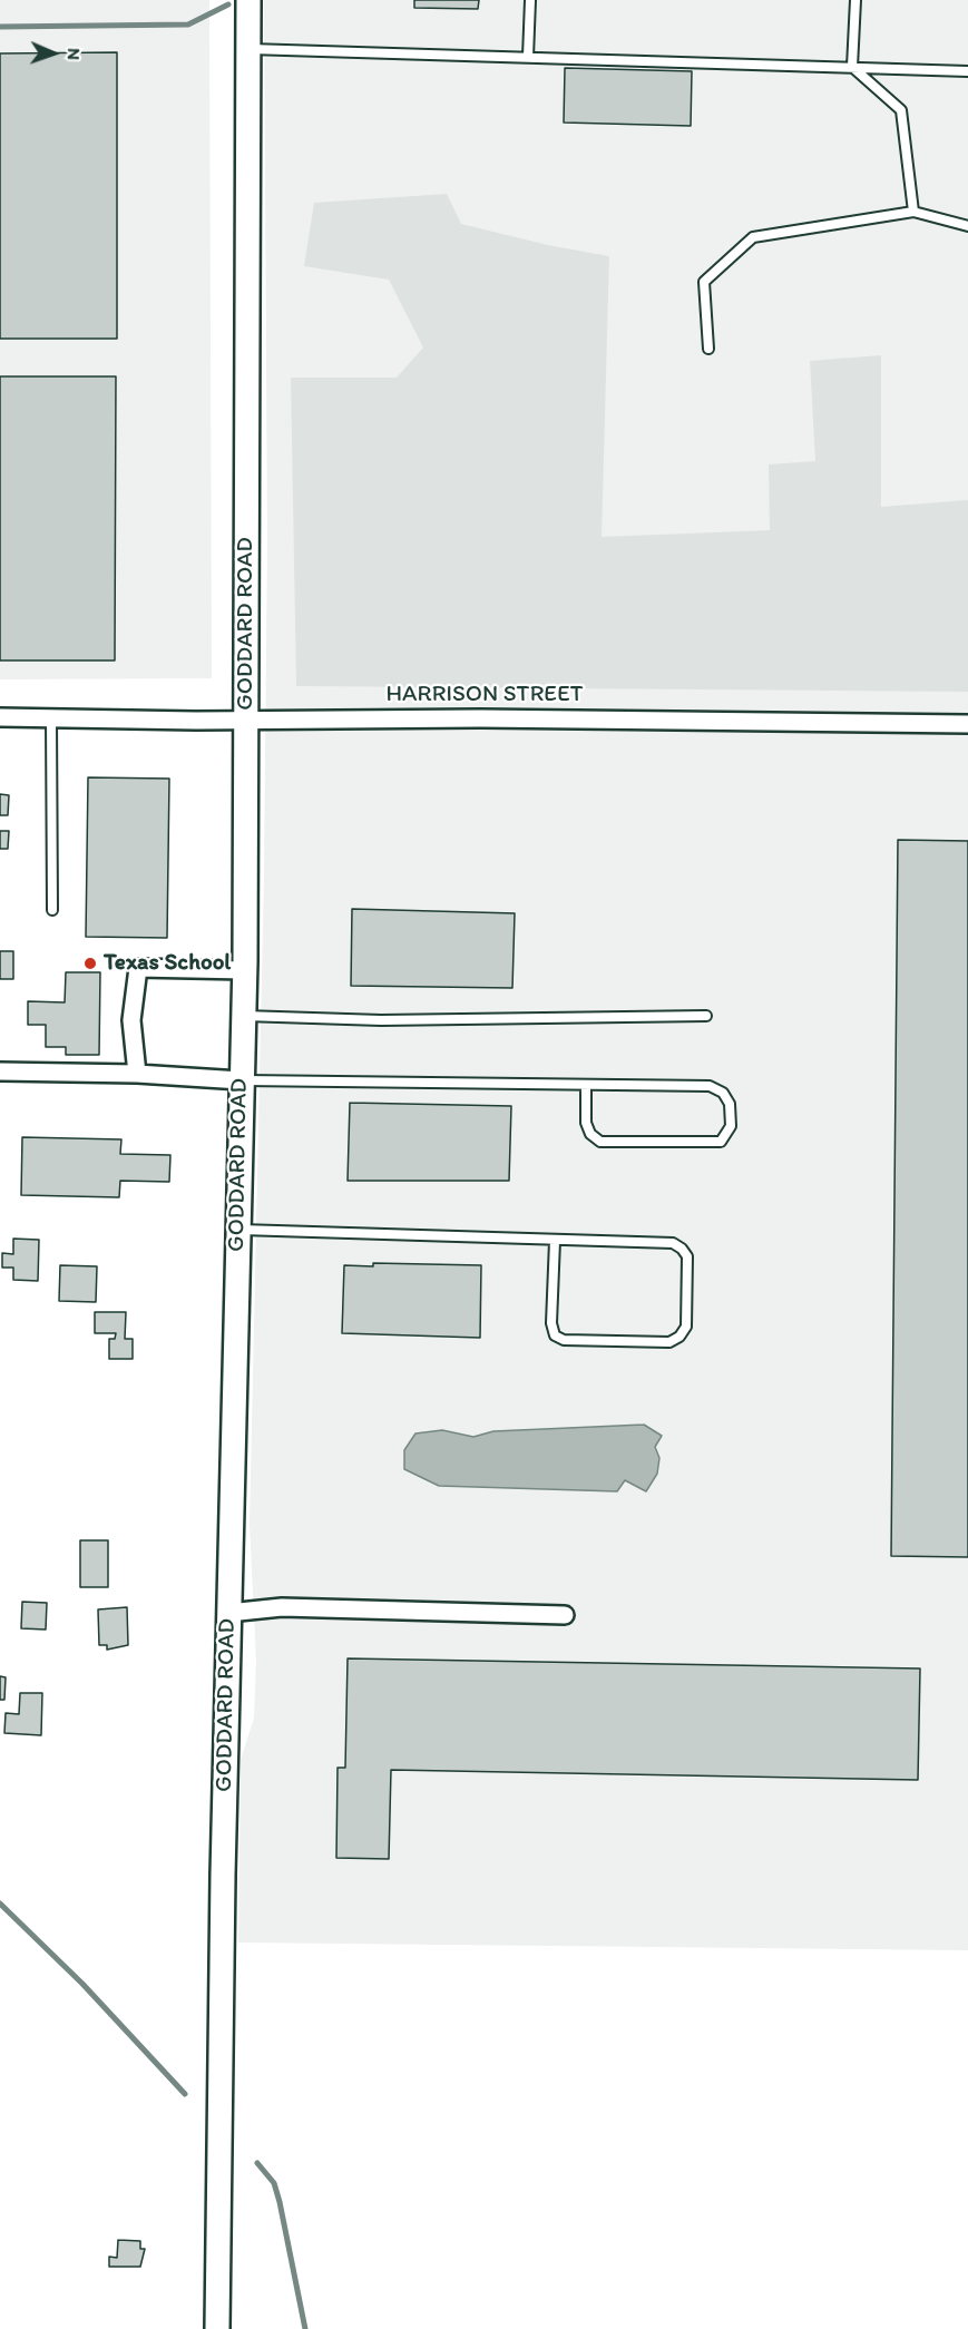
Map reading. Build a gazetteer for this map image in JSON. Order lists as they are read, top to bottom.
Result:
{
  "streets": {
    "main road": ["GODDARD ROAD"],
    "street": ["HARRISON STREET"]
  },
  "crossings": [
    ["GODDARD ROAD", "HARRISON STREET"]
  ],
  "places": ["Texas School"],
  "north": "right"
}
